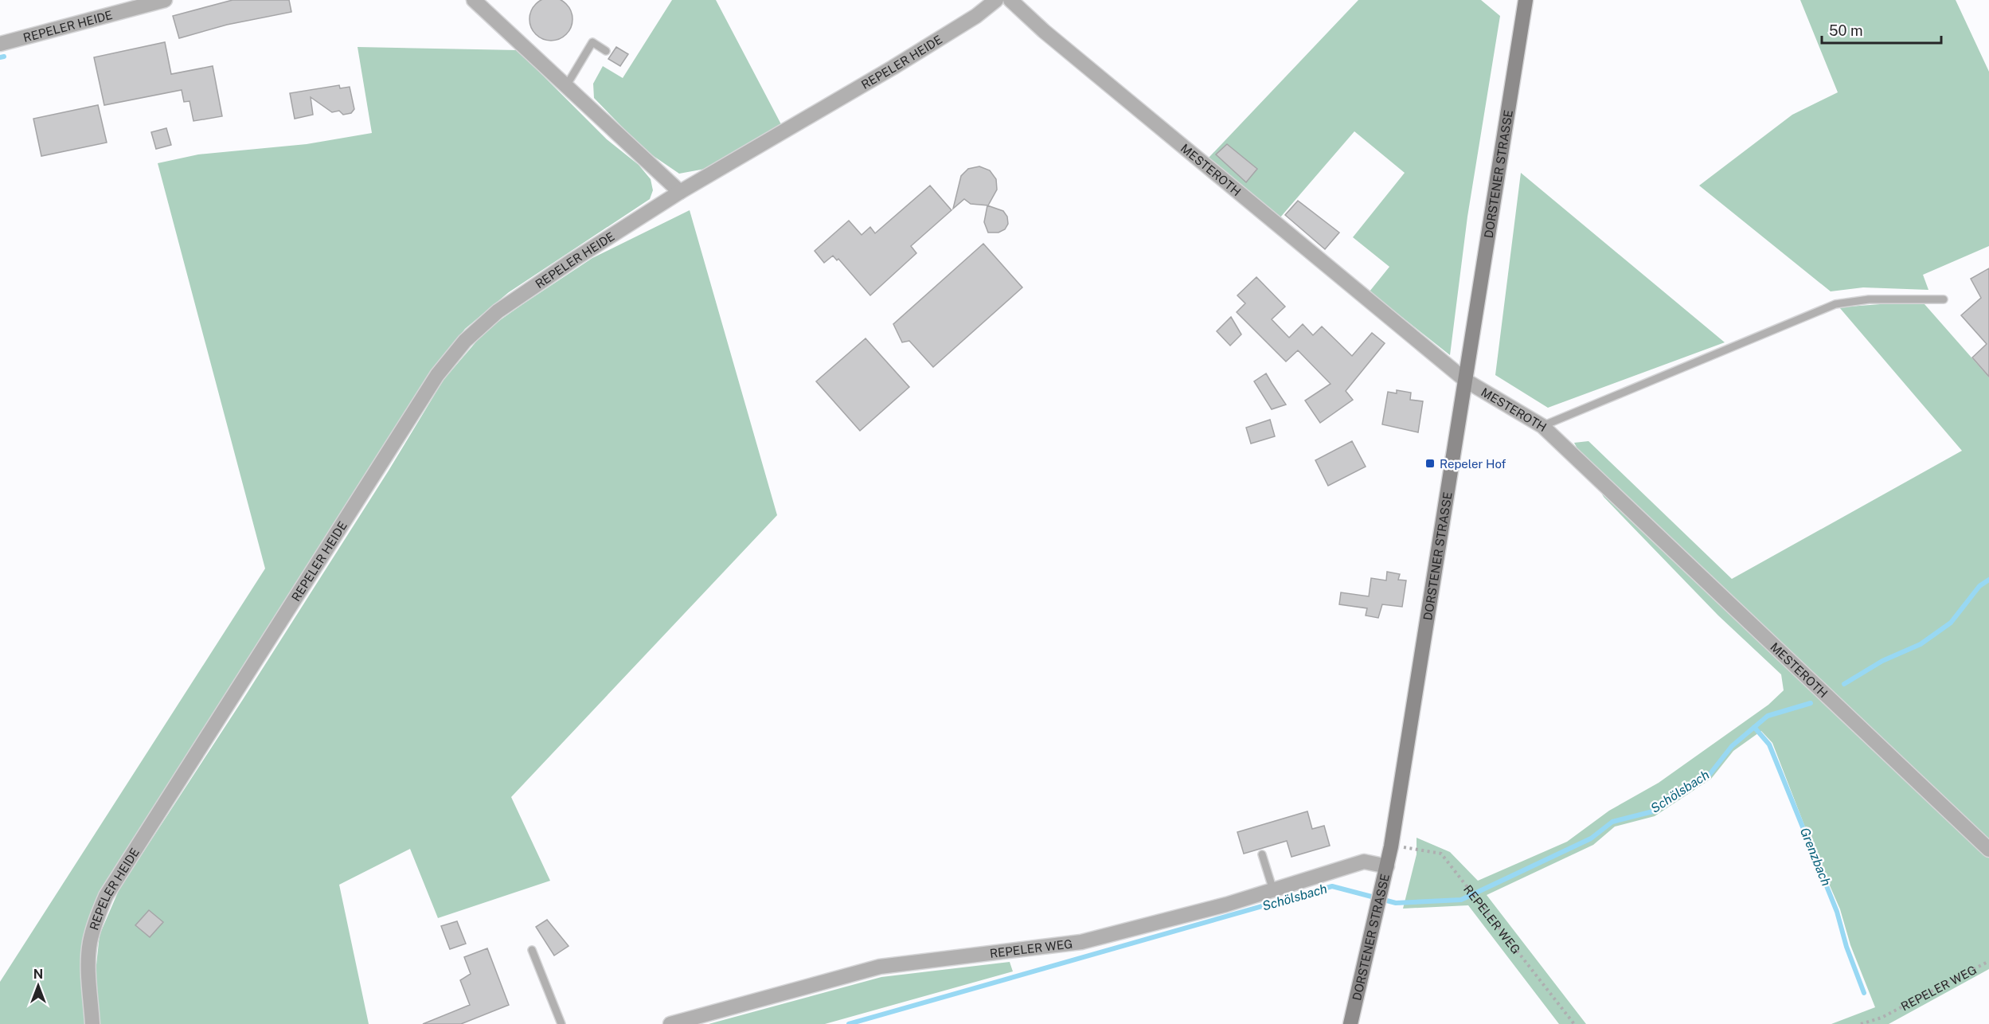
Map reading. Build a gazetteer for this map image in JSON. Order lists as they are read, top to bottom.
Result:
{
  "streets": {
    "main road": ["DORSTENER STRASSE"],
    "street": ["REPELER HEIDE", "MESTEROTH", "REPELER WEG"]
  },
  "crossings": [
    ["MESTEROTH", "DORSTENER STRASSE"],
    ["DORSTENER STRASSE", "REPELER WEG"]
  ],
  "water": ["Schölsbach", "Grenzbach"],
  "places": {
    "transit": ["Repeler Hof"]
  },
  "scale_bar": "50 m",
  "north": "top"
}
